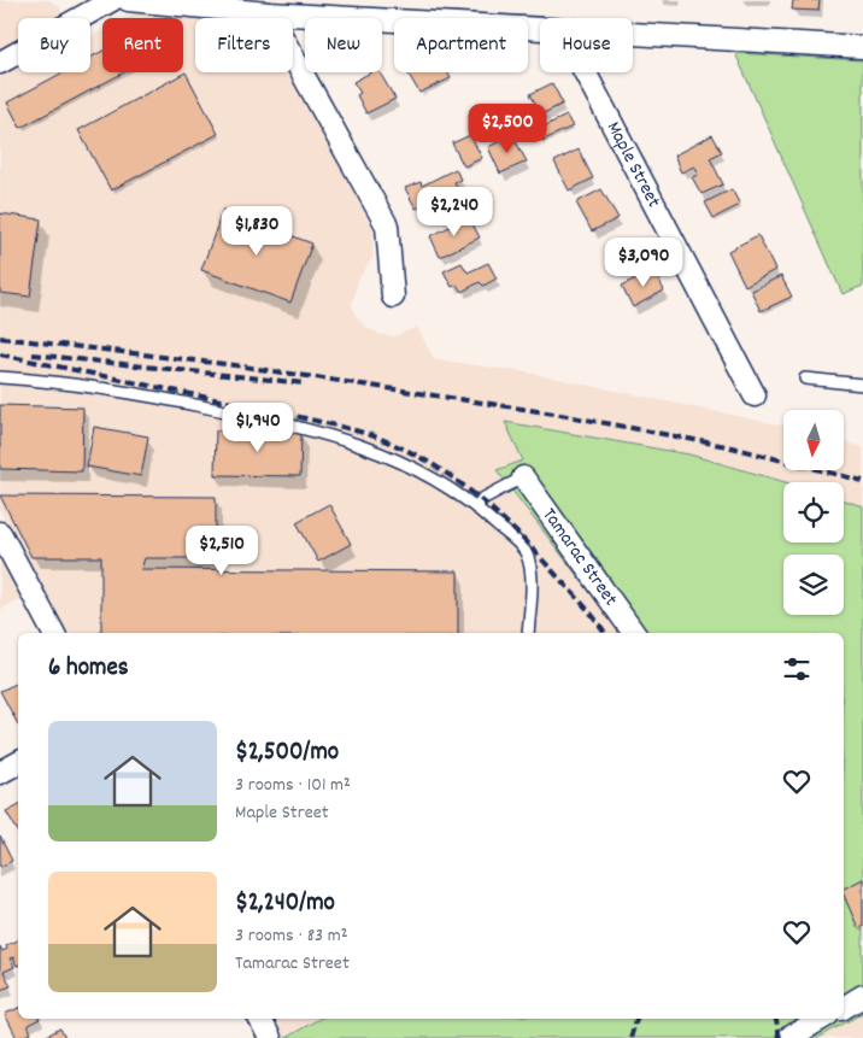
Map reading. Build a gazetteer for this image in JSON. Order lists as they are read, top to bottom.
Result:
{
  "streets": {
    "street": ["Maple Street", "Tamarac Street"]
  },
  "north": "bottom",
  "page": {
    "chip": [
      "Buy",
      "Rent",
      "Filters",
      "New",
      "Apartment",
      "House"
    ],
    "price": [
      "$2,500",
      "$2,240",
      "$1,830",
      "$3,090",
      "$1,940",
      "$2,510"
    ],
    "heading": "6 homes",
    "list": [
      {
        "name": "$2,500/mo",
        "note": "3 rooms · 101 m² · Maple Street"
      },
      {
        "name": "$2,240/mo",
        "note": "3 rooms · 83 m² · Tamarac Street"
      }
    ]
  }
}
